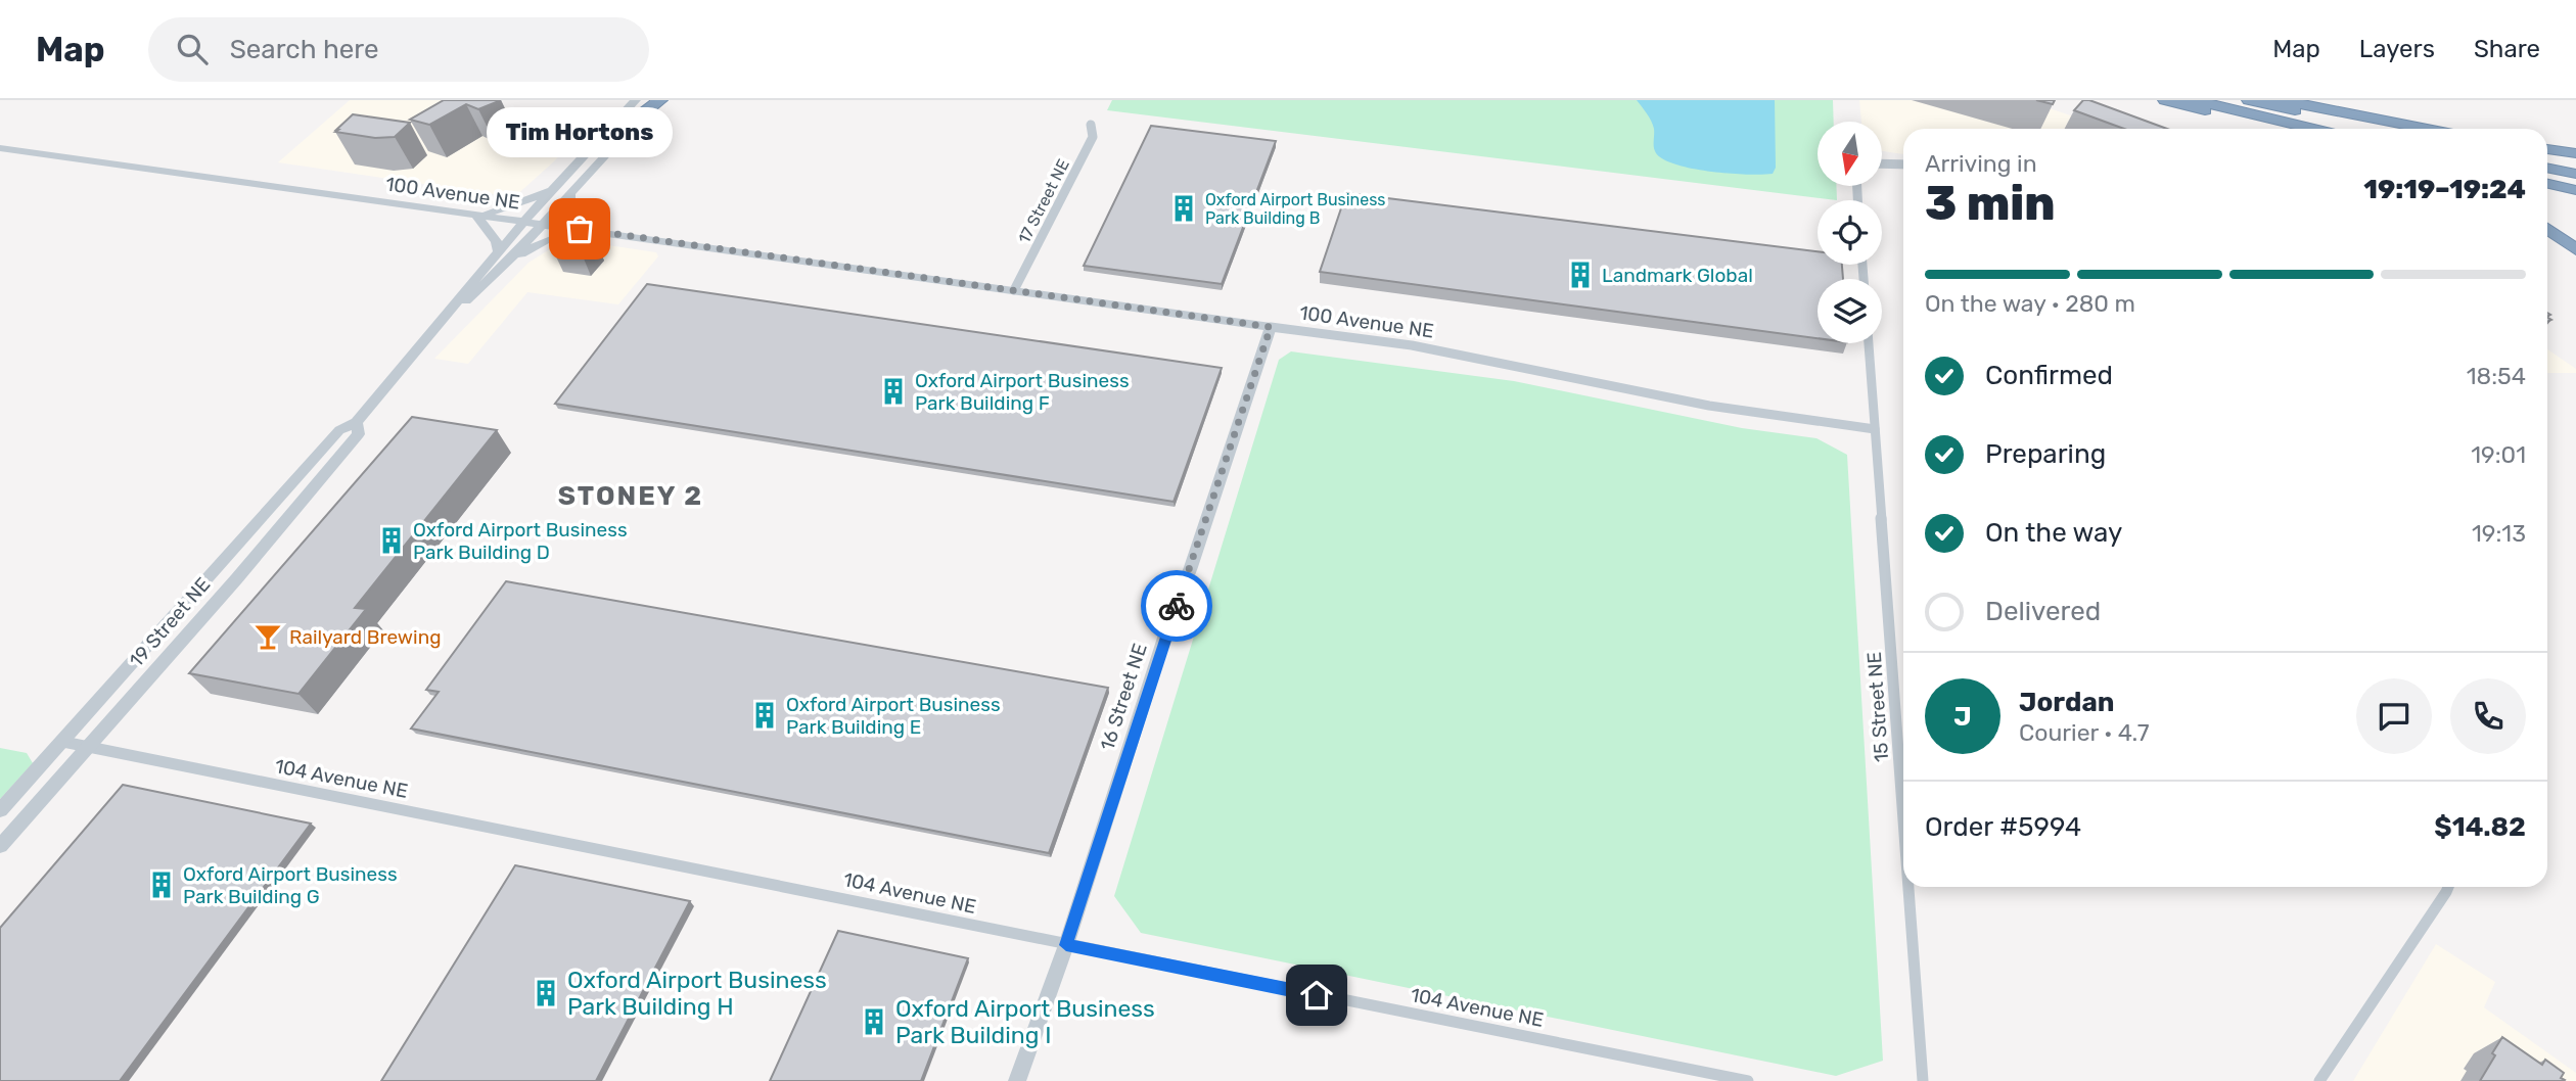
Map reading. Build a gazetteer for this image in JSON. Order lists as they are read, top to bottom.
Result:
{
  "streets": {
    "street": [
      "100 Avenue NE",
      "17 Street NE",
      "19 Street NE",
      "16 Street NE",
      "15 Street NE",
      "104 Avenue NE"
    ]
  },
  "crossings": [
    ["100 Avenue NE", "17 Street NE"],
    ["100 Avenue NE", "19 Street NE"],
    ["100 Avenue NE", "16 Street NE"],
    ["100 Avenue NE", "15 Street NE"],
    ["19 Street NE", "104 Avenue NE"],
    ["16 Street NE", "104 Avenue NE"]
  ],
  "districts": ["STONEY 2"],
  "places": {
    "building": [
      "Oxford Airport Business Park Building B",
      "Landmark Global",
      "Oxford Airport Business Park Building F",
      "Oxford Airport Business Park Building D",
      "Oxford Airport Business Park Building E",
      "Oxford Airport Business Park Building G",
      "Oxford Airport Business Park Building H",
      "Oxford Airport Business Park Building I"
    ],
    "other": ["Tim Hortons"],
    "bar": ["Railyard Brewing"]
  },
  "north": "bottom",
  "page": {
    "header": "Map",
    "search": "Search here",
    "nav": ["Map", "Layers", "Share"],
    "bubble": "Tim Hortons",
    "heading": ["3 min", "Arriving in", "19:19–19:24"],
    "panel": [
      "Jordan",
      "Courier · 4.7",
      "Order #5994",
      "$14.82"
    ],
    "bar": "On the way · 280 m",
    "list": [
      ["Confirmed", "18:54"],
      ["Preparing", "19:01"],
      ["On the way", "19:13"],
      "Delivered"
    ],
    "round": "J"
  }
}
